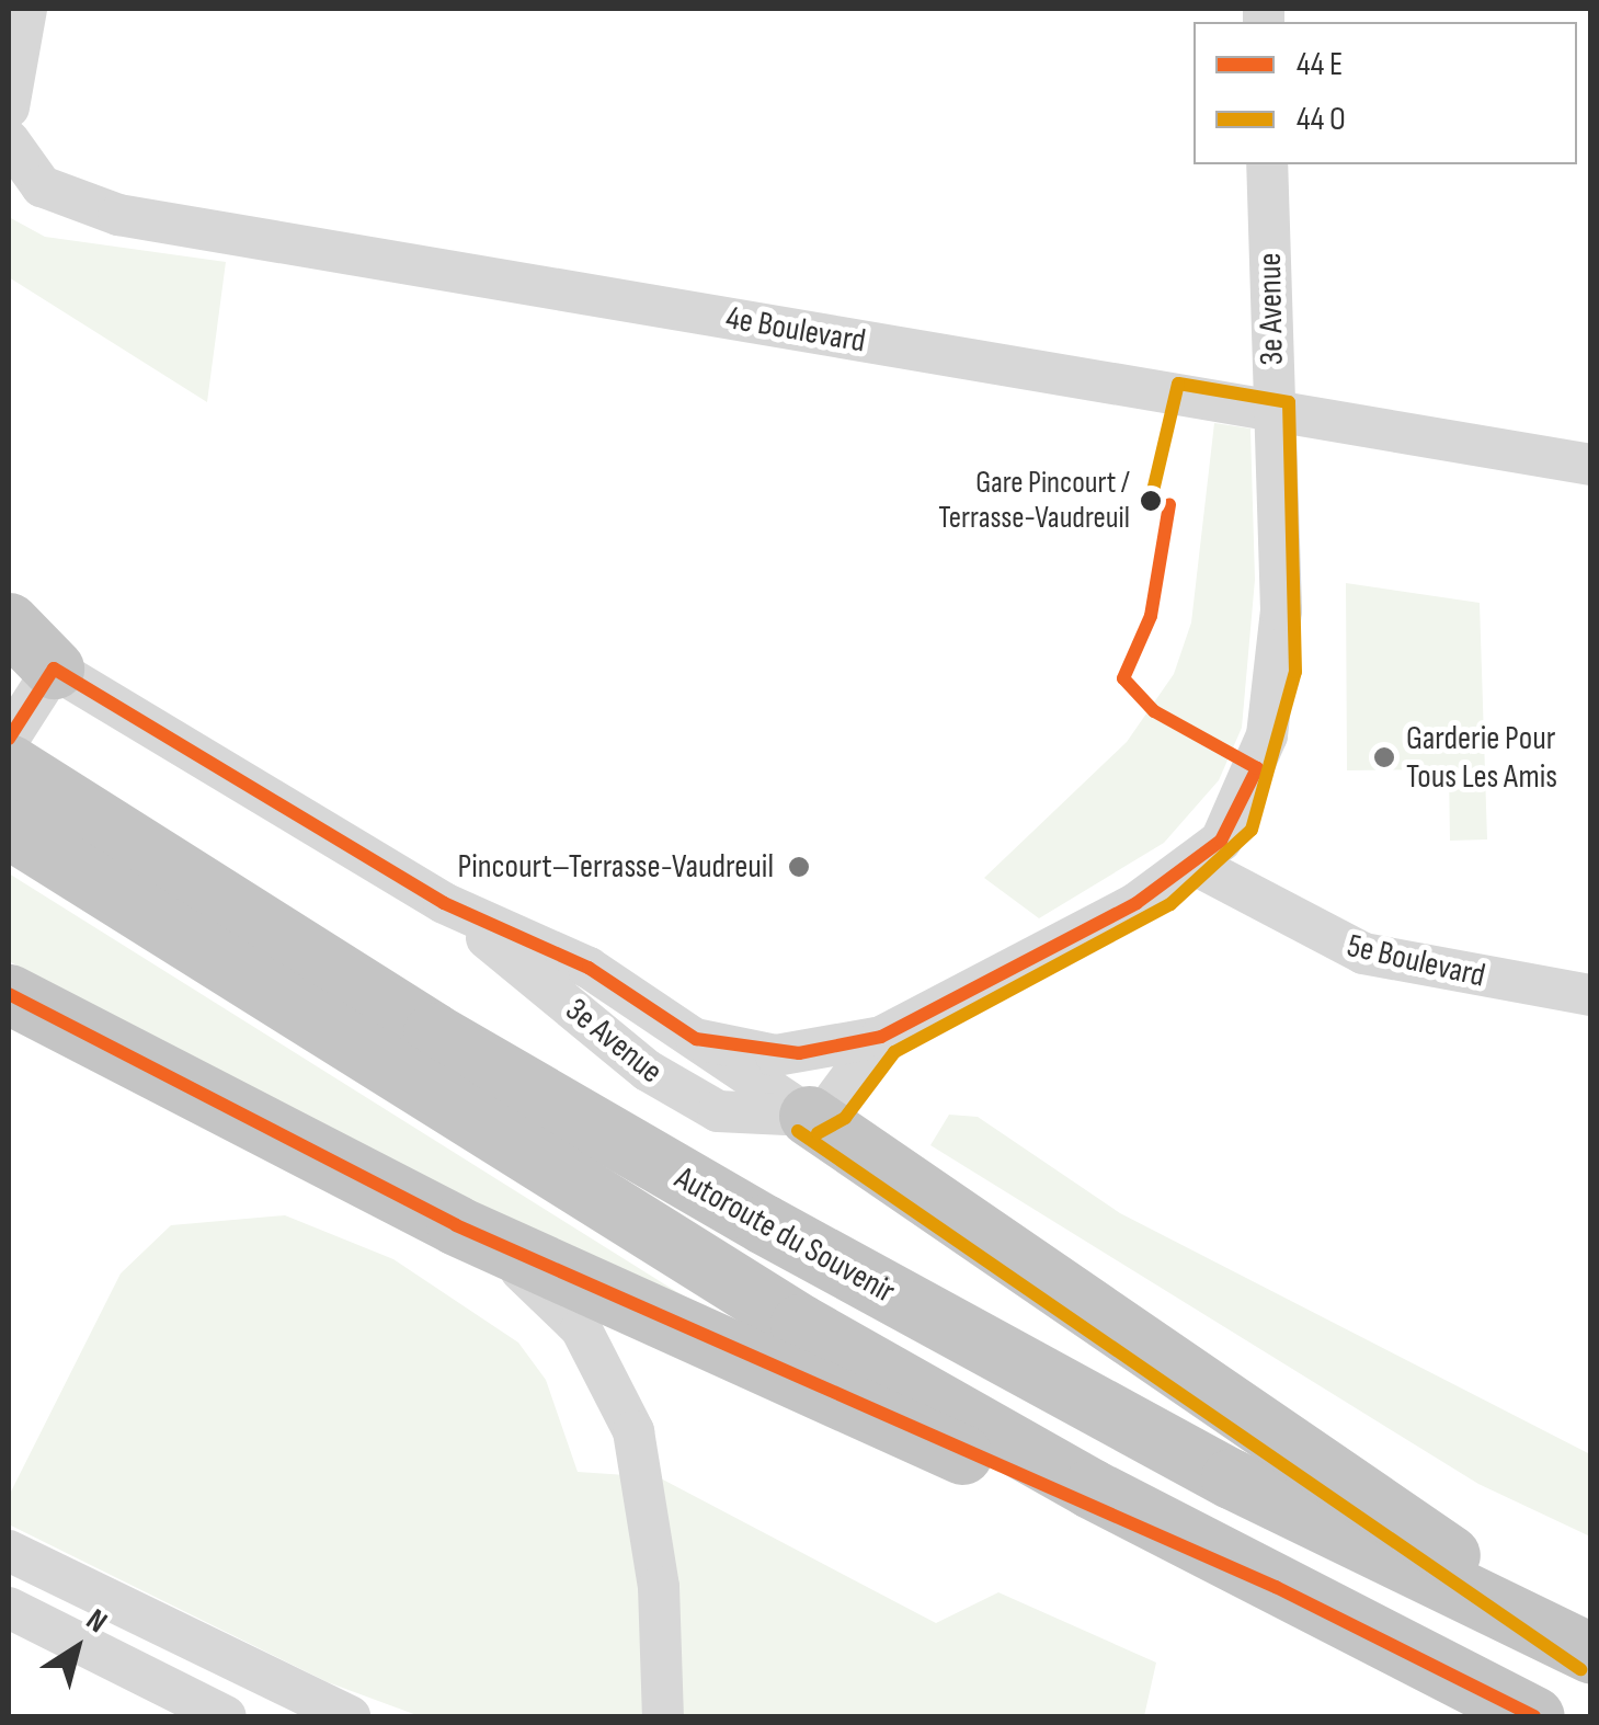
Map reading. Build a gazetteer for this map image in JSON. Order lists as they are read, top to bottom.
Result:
{
  "streets": {
    "highway": ["Autoroute du Souvenir"],
    "street": ["3e Avenue", "4e Boulevard", "5e Boulevard"]
  },
  "crossings": [
    ["3e Avenue", "4e Boulevard"],
    ["3e Avenue", "5e Boulevard"]
  ],
  "places": ["Gare Pincourt / Terrasse-Vaudreuil", "Garderie Pour Tous Les Amis", "Pincourt–Terrasse-Vaudreuil"],
  "legend": ["44 E", "44 O"],
  "north": "top right"
}
